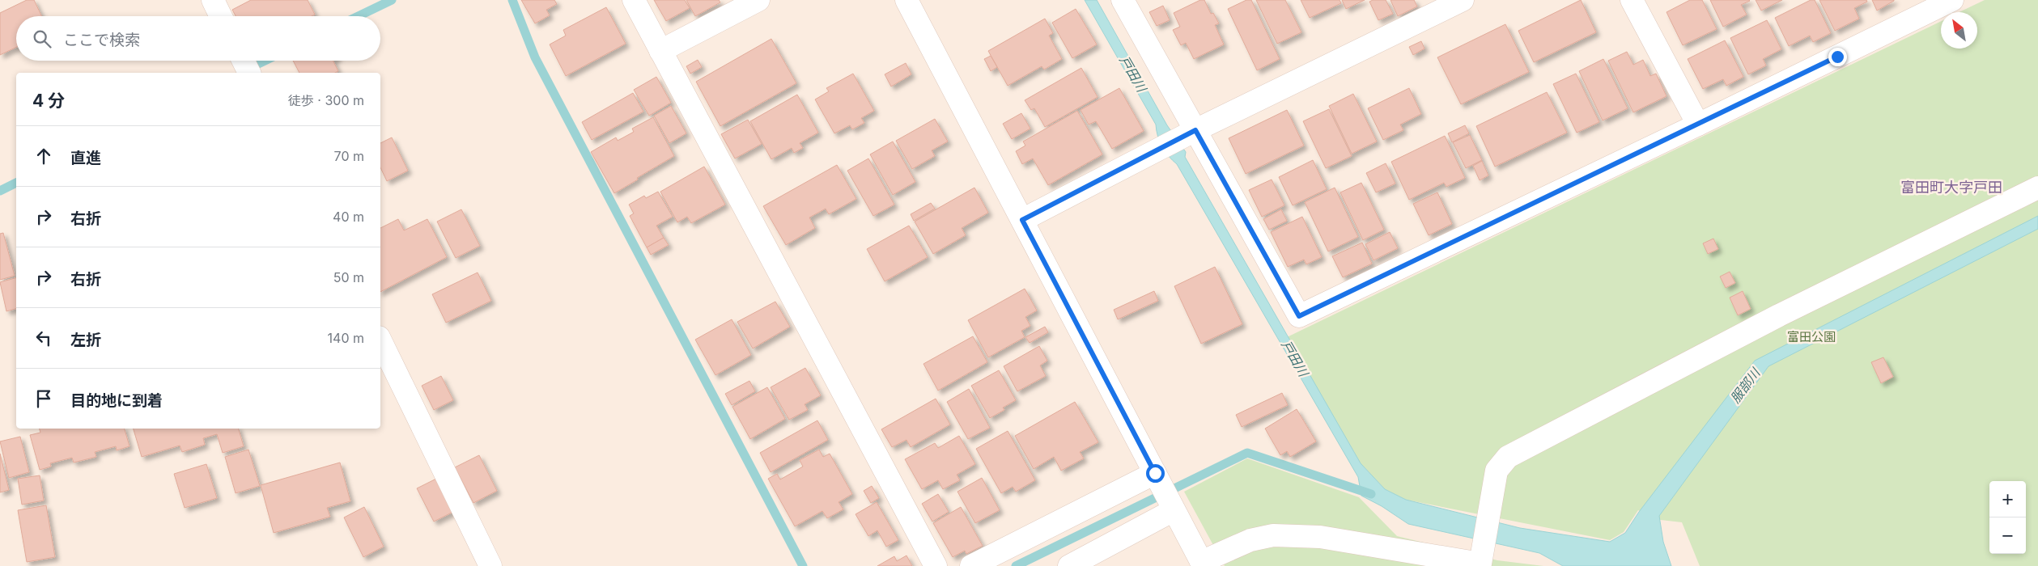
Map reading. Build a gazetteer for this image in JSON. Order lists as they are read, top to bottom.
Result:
{
  "districts": ["富田町大字戸田"],
  "water": ["戸田川", "服部川"],
  "parks": ["富田公園"],
  "north": "top left",
  "page": {
    "search": "ここで検索",
    "heading": ["4 分", "徒歩 · 300 m"],
    "list": [
      ["直進", "70 m"],
      ["右折", "40 m"],
      ["右折", "50 m"],
      ["左折", "140 m"],
      "目的地に到着"
    ],
    "map_buttons": ["+", "−"]
  }
}
